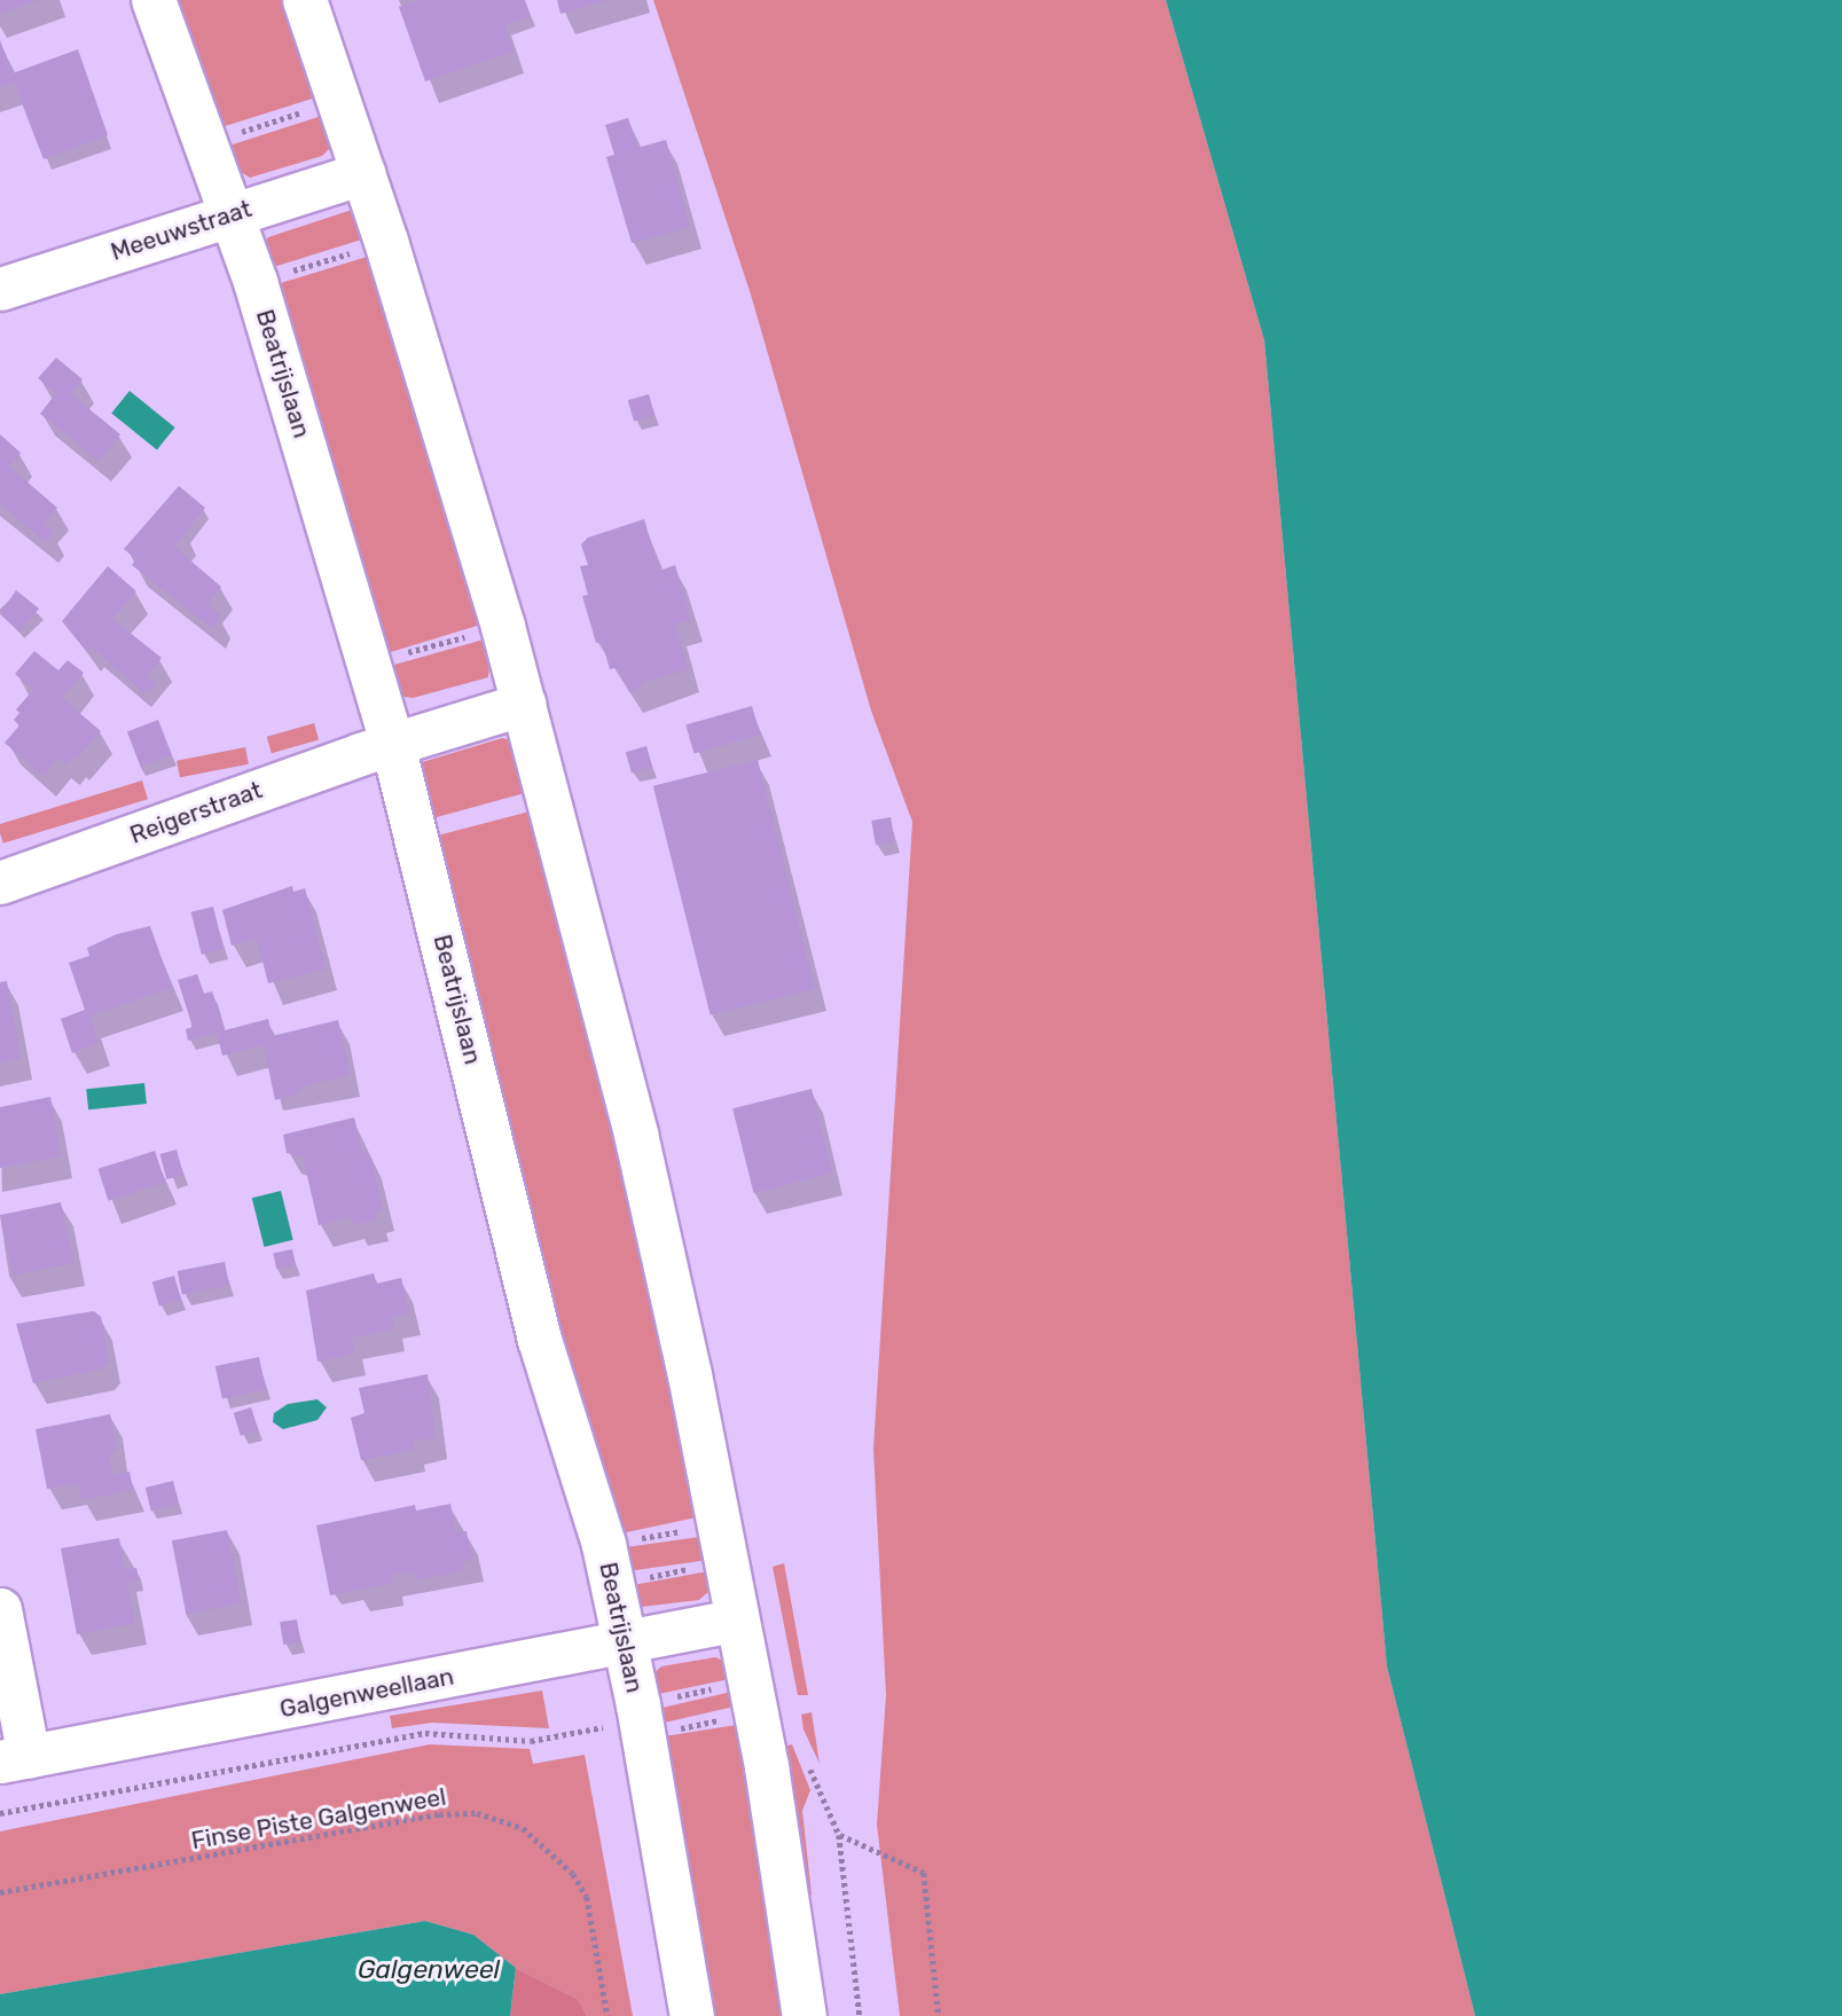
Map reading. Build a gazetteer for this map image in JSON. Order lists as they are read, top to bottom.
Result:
{
  "streets": {
    "street": [
      "Meeuwstraat",
      "Beatrijslaan",
      "Reigerstraat",
      "Galgenweellaan"
    ],
    "path": ["Finse Piste Galgenweel"]
  },
  "crossings": [
    ["Meeuwstraat", "Beatrijslaan"],
    ["Beatrijslaan", "Reigerstraat"],
    ["Beatrijslaan", "Galgenweellaan"]
  ],
  "water": ["Galgenweel"]
}
